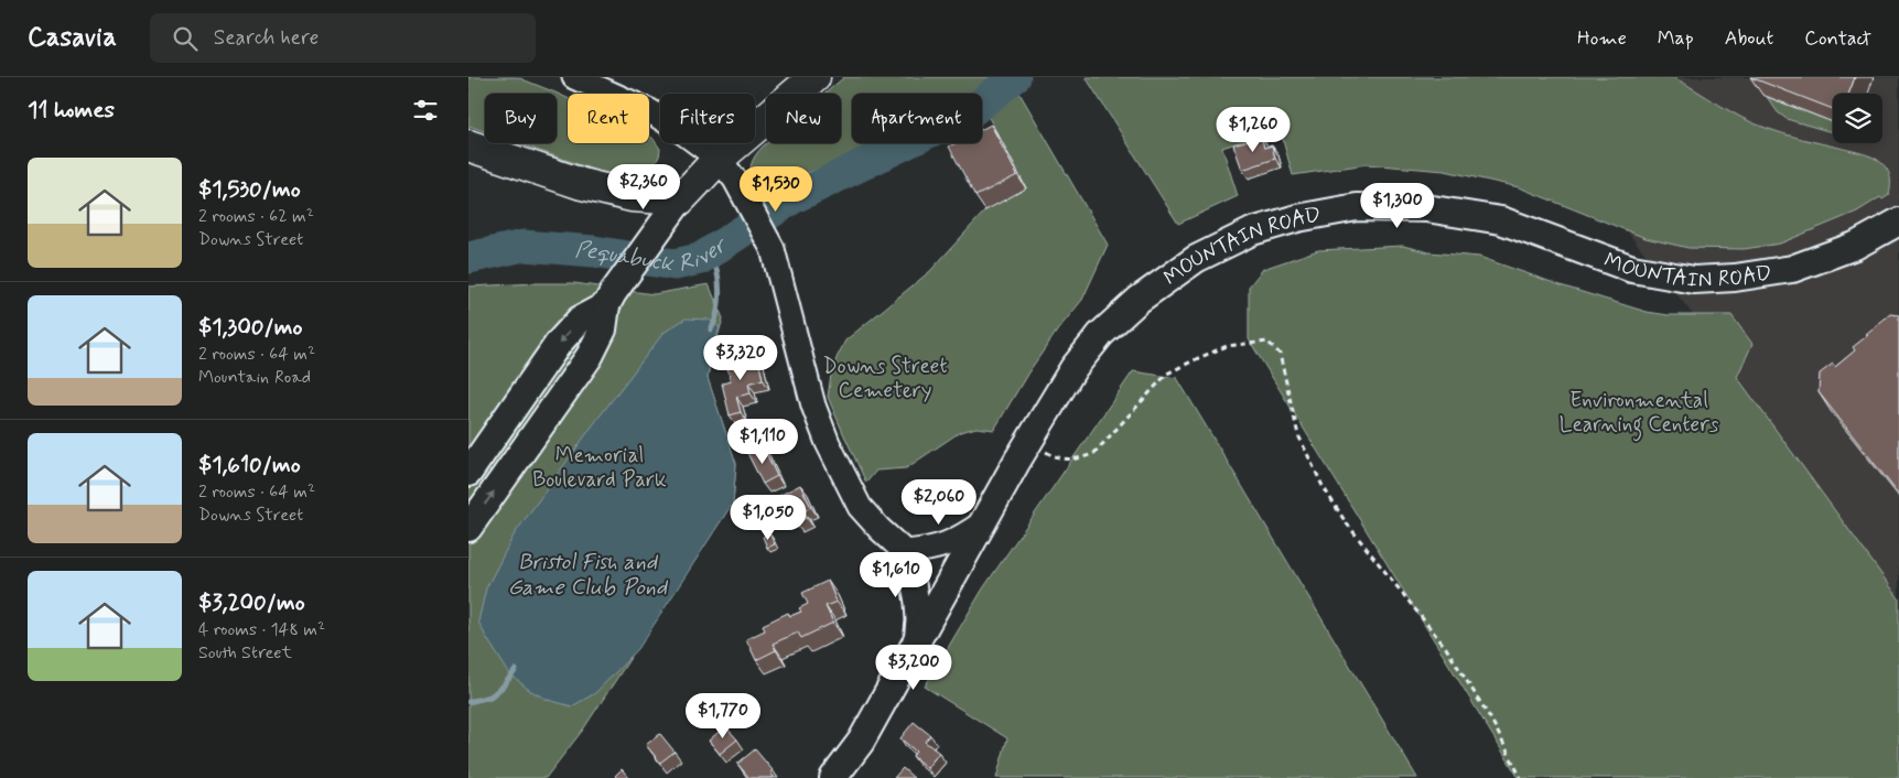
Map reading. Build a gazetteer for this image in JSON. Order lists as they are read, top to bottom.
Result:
{
  "streets": {
    "main road": ["MOUNTAIN ROAD"]
  },
  "water": ["Pequabuck River", "Bristol Fish and Game Club Pond"],
  "parks": ["Downs Street Cemetery", "Environmental Learning Centers", "Memorial Boulevard Park"],
  "page": {
    "header": "Casavia",
    "search": "Search here",
    "nav": [
      "Home",
      "Map",
      "About",
      "Contact"
    ],
    "heading": "11 homes",
    "chip": [
      "Buy",
      "Rent",
      "Filters",
      "New",
      "Apartment"
    ],
    "price": [
      "$1,260",
      "$2,360",
      "$1,530",
      "$1,300",
      "$3,320",
      "$1,110",
      "$2,060",
      "$1,050",
      "$1,610",
      "$3,200",
      "$1,770"
    ],
    "list": [
      {
        "name": "$1,530/mo",
        "note": "2 rooms · 62 m² · Downs Street"
      },
      {
        "name": "$1,300/mo",
        "note": "2 rooms · 64 m² · Mountain Road"
      },
      {
        "name": "$1,610/mo",
        "note": "2 rooms · 64 m² · Downs Street"
      },
      {
        "name": "$3,200/mo",
        "note": "4 rooms · 148 m² · South Street"
      }
    ]
  }
}
